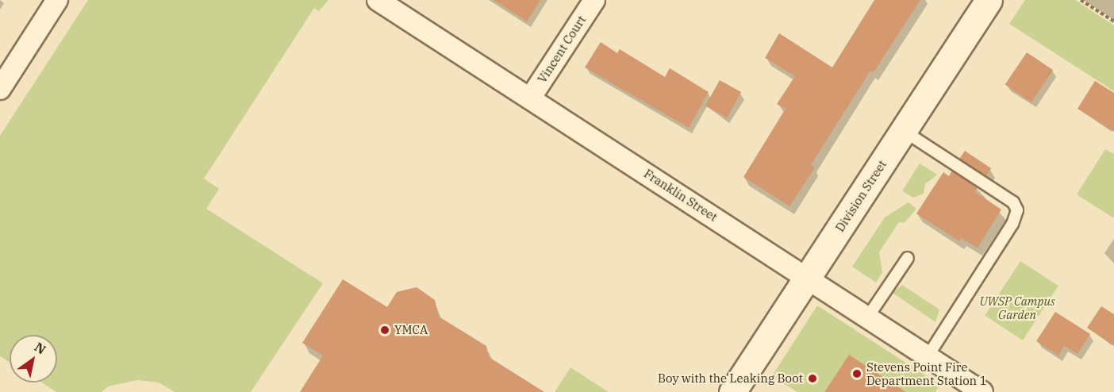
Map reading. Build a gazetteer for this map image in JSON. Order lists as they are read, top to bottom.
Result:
{
  "streets": {
    "main road": ["Division Street"],
    "street": ["Vincent Court", "Franklin Street"]
  },
  "crossings": [
    ["Vincent Court", "Franklin Street"],
    ["Franklin Street", "Division Street"]
  ],
  "parks": ["UWSP Campus Garden"],
  "places": ["YMCA", "Stevens Point Fire Department Station 1", "Boy with the Leaking Boot"],
  "north": "top right"
}
